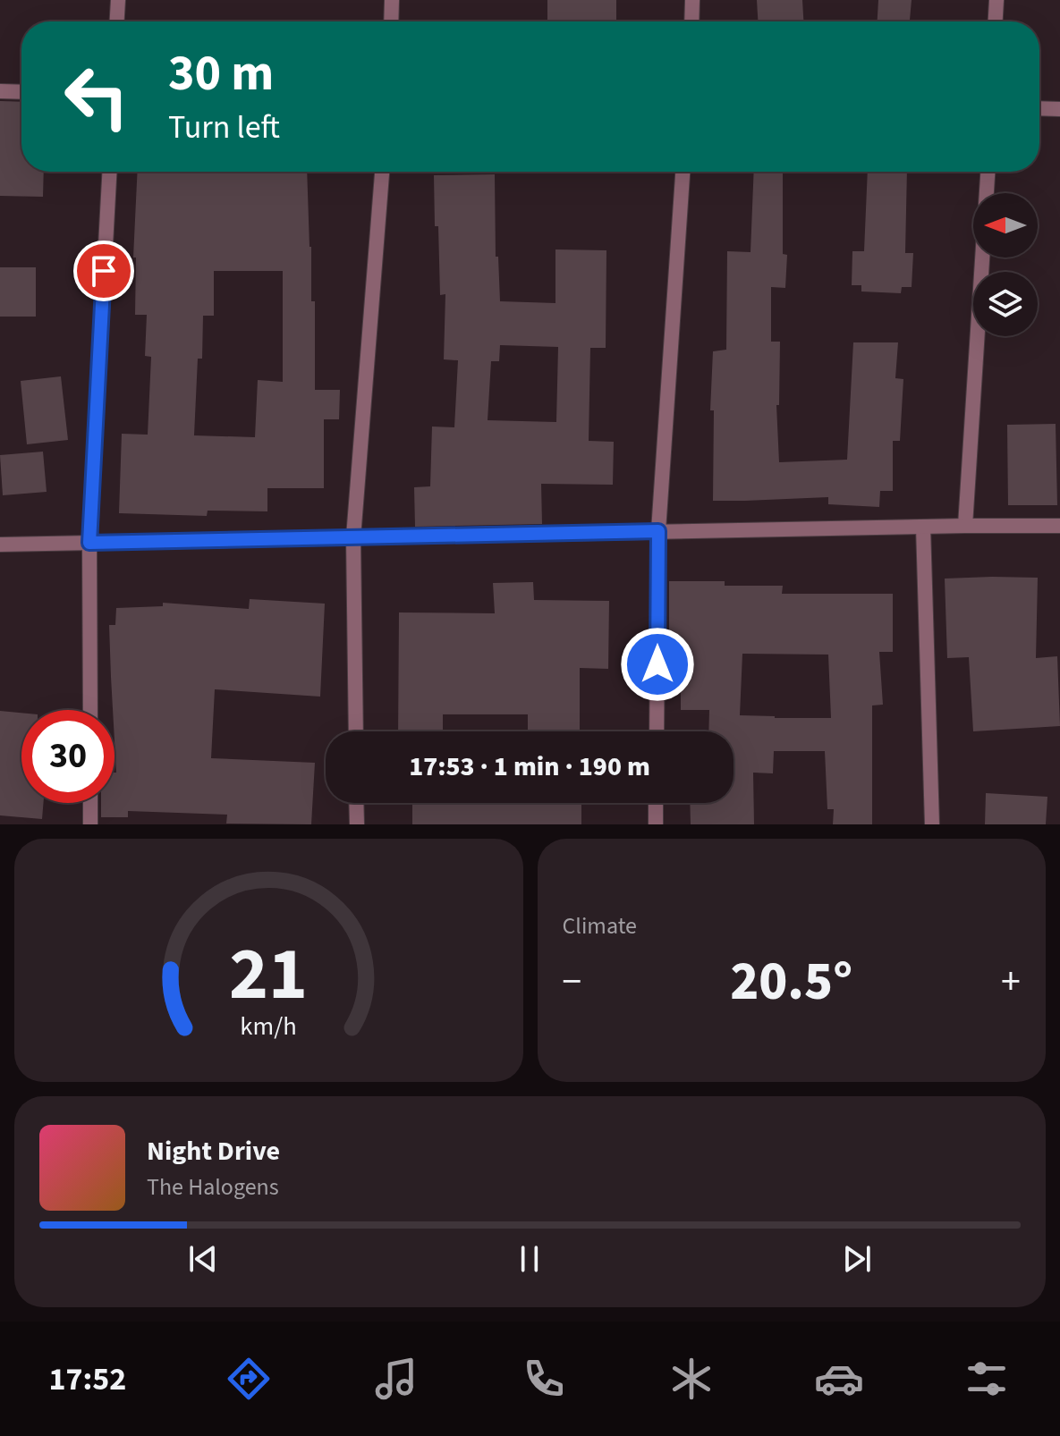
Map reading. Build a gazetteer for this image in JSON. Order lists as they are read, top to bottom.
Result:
{
  "north": "left",
  "page": {
    "turn": ["30 m", "Turn left"],
    "limit": "30",
    "trip": "17:53 · 1 min · 190 m",
    "tile": "Climate",
    "heat": ["−", "20.5°", "+"],
    "song": ["Night Drive", "The Halogens"],
    "tabs": "17:52",
    "gauge": ["21", "km/h"]
  }
}
